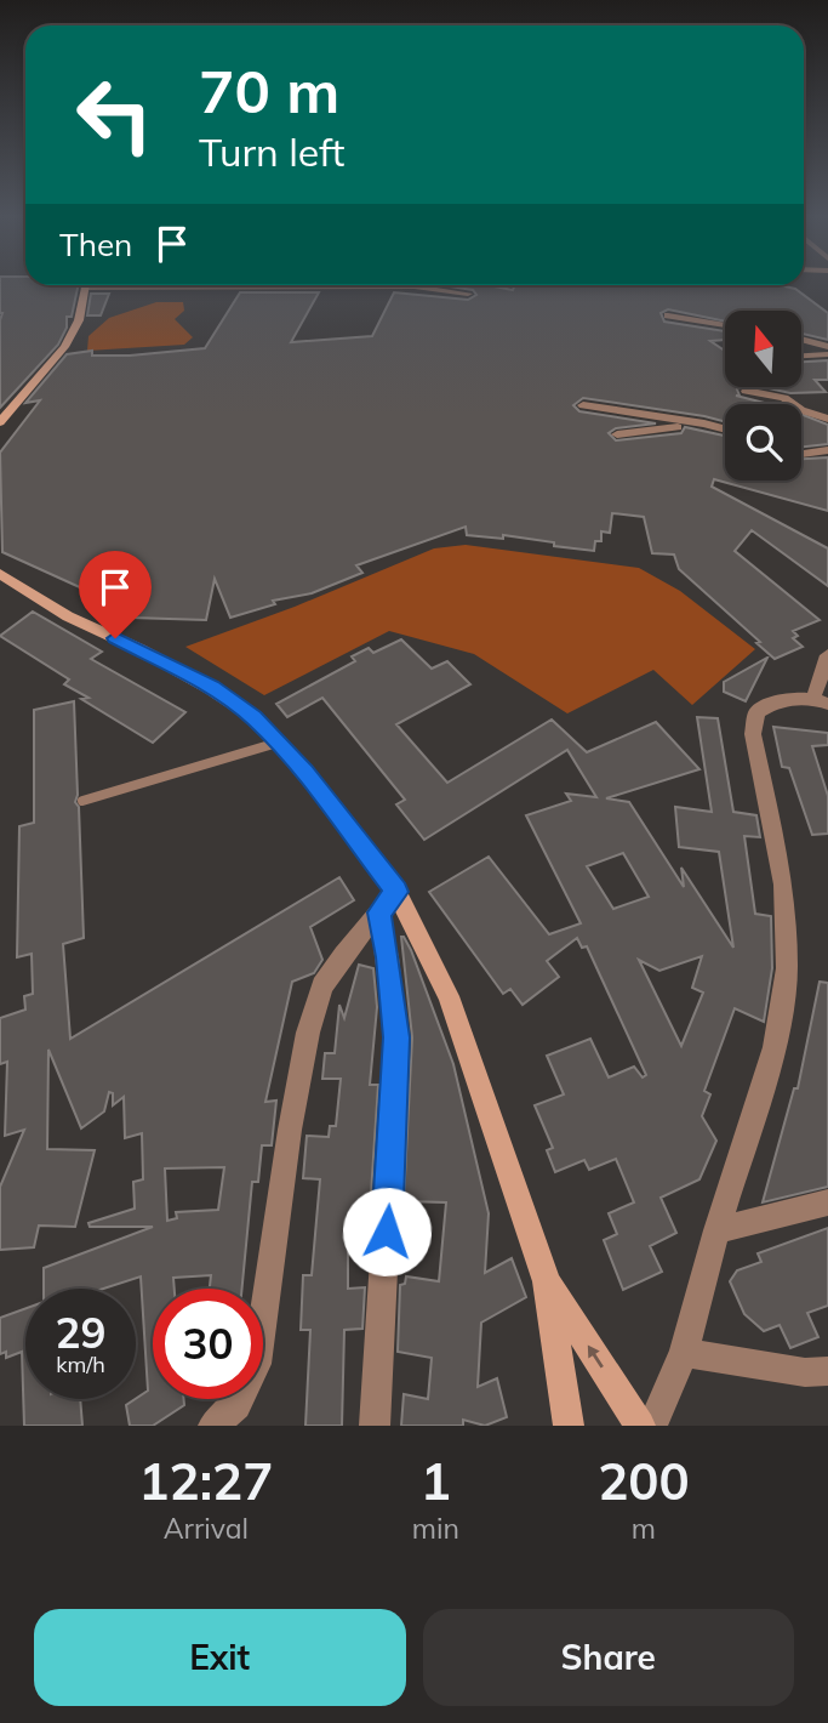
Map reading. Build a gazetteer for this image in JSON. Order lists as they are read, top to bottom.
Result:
{
  "north": "top",
  "page": {
    "turn": ["70 m", "Turn left"],
    "then": "Then",
    "speed": "29 km/h",
    "limit": "30",
    "eta": [
      "12:27",
      "Arrival",
      "1",
      "min",
      "200",
      "m"
    ],
    "buttons": ["Exit", "Share"]
  }
}
